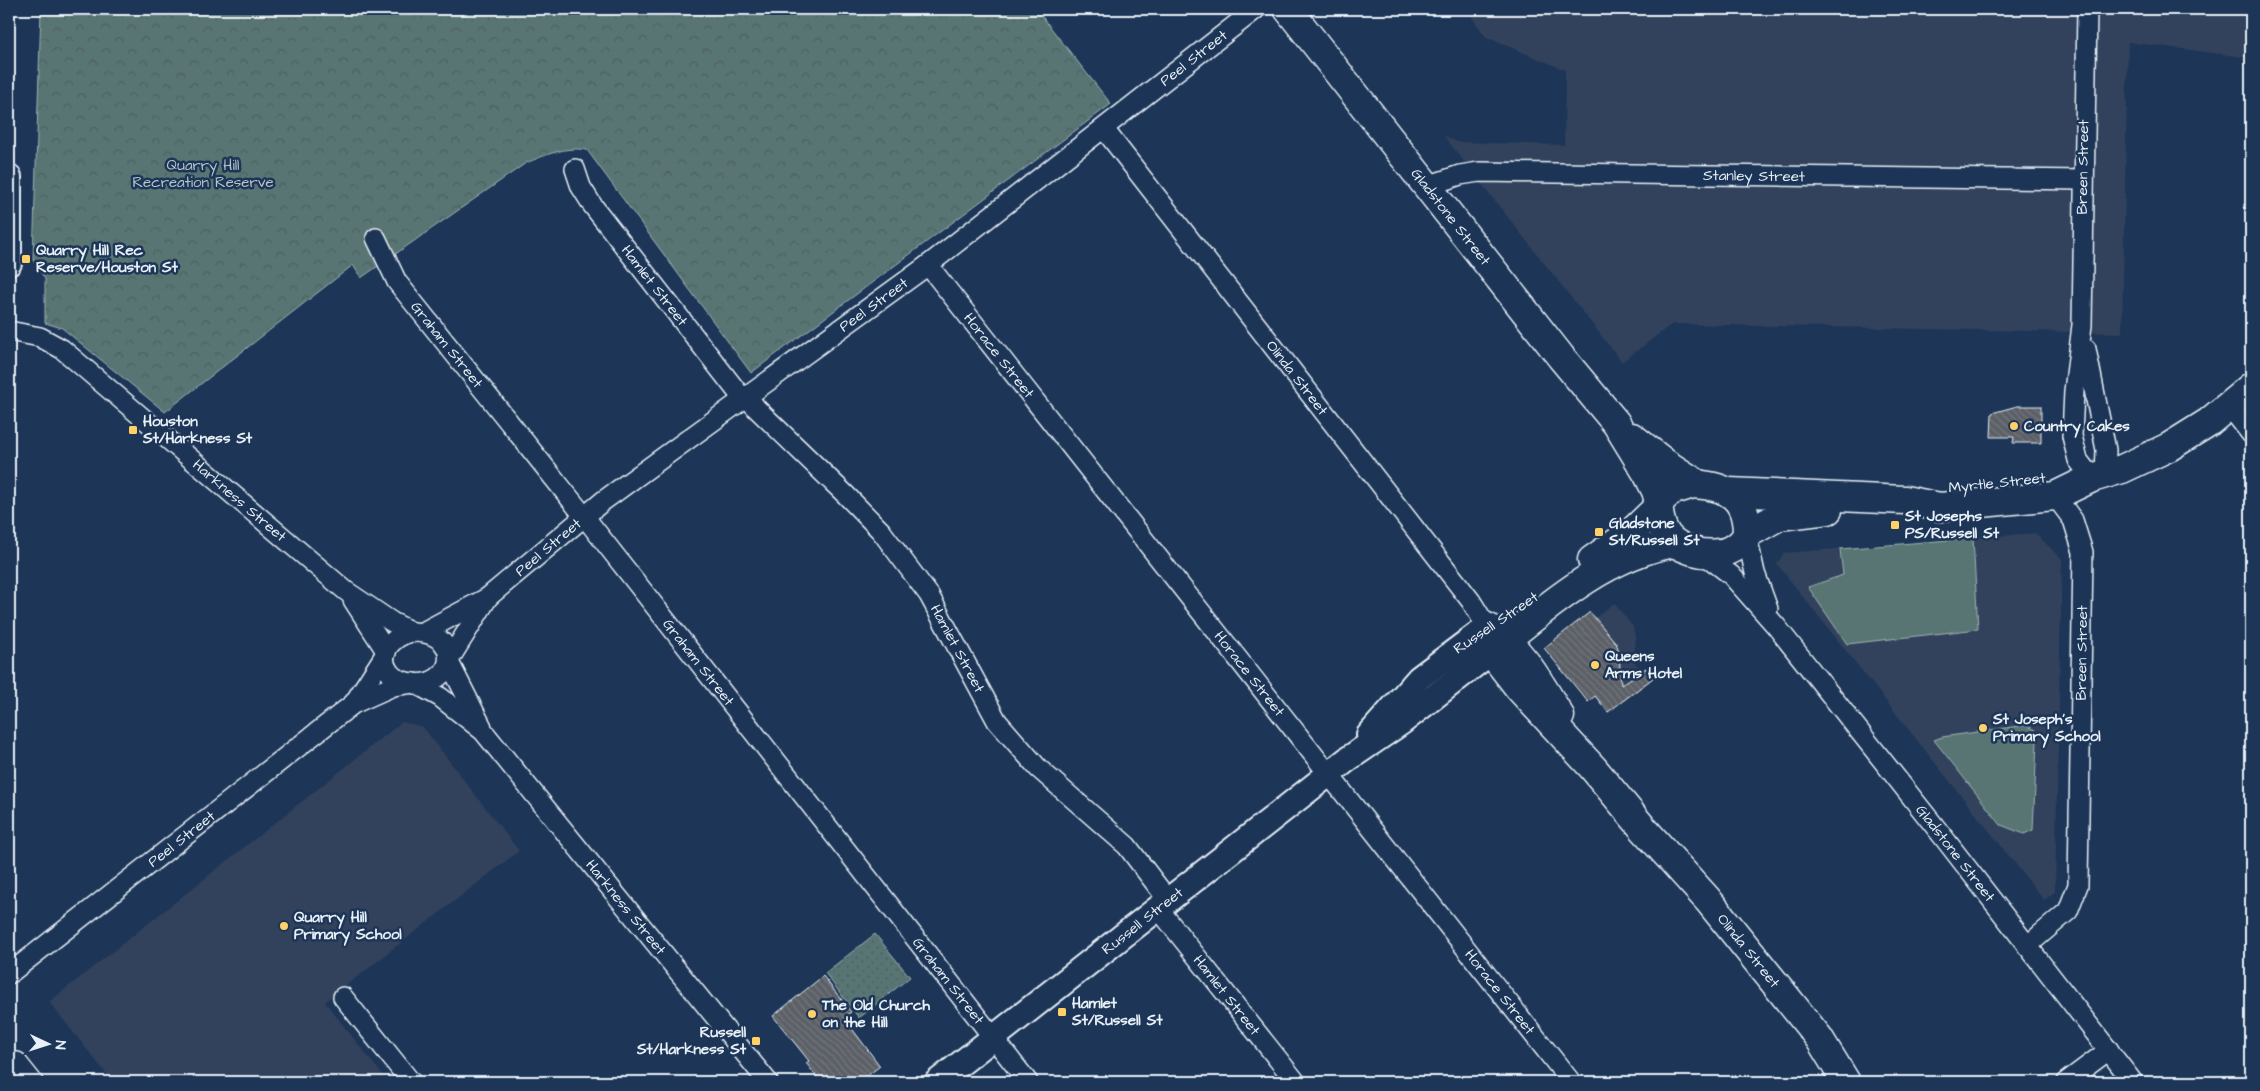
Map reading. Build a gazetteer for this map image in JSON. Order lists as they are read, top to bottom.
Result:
{
  "streets": {
    "main road": [
      "Gladstone Street",
      "Olinda Street",
      "Myrtle Street",
      "Russell Street"
    ],
    "street": [
      "Peel Street",
      "Breen Street",
      "Stanley Street",
      "Hamlet Street",
      "Graham Street",
      "Horace Street",
      "Harkness Street"
    ]
  },
  "crossings": [
    ["Peel Street", "Hamlet Street"],
    ["Peel Street", "Graham Street"],
    ["Peel Street", "Horace Street"],
    ["Peel Street", "Olinda Street"],
    ["Peel Street", "Harkness Street"],
    ["Breen Street", "Stanley Street"],
    ["Breen Street", "Gladstone Street"],
    ["Breen Street", "Myrtle Street"],
    ["Stanley Street", "Gladstone Street"],
    ["Gladstone Street", "Myrtle Street"],
    ["Gladstone Street", "Russell Street"],
    ["Hamlet Street", "Russell Street"],
    ["Graham Street", "Russell Street"],
    ["Horace Street", "Russell Street"],
    ["Olinda Street", "Russell Street"],
    ["Myrtle Street", "Russell Street"]
  ],
  "parks": ["Quarry Hill Recreation Reserve"],
  "places": {
    "transit": [
      "Quarry Hill Rec Reserve/Houston St",
      "Houston St/Harkness St",
      "St Josephs PS/Russell St",
      "Gladstone St/Russell St",
      "Hamlet St/Russell St",
      "Russell St/Harkness St"
    ],
    "other": [
      "Country Cakes",
      "Queens Arms Hotel",
      "St Joseph's Primary School",
      "Quarry Hill Primary School",
      "The Old Church on the Hill"
    ]
  },
  "north": "right"
}
